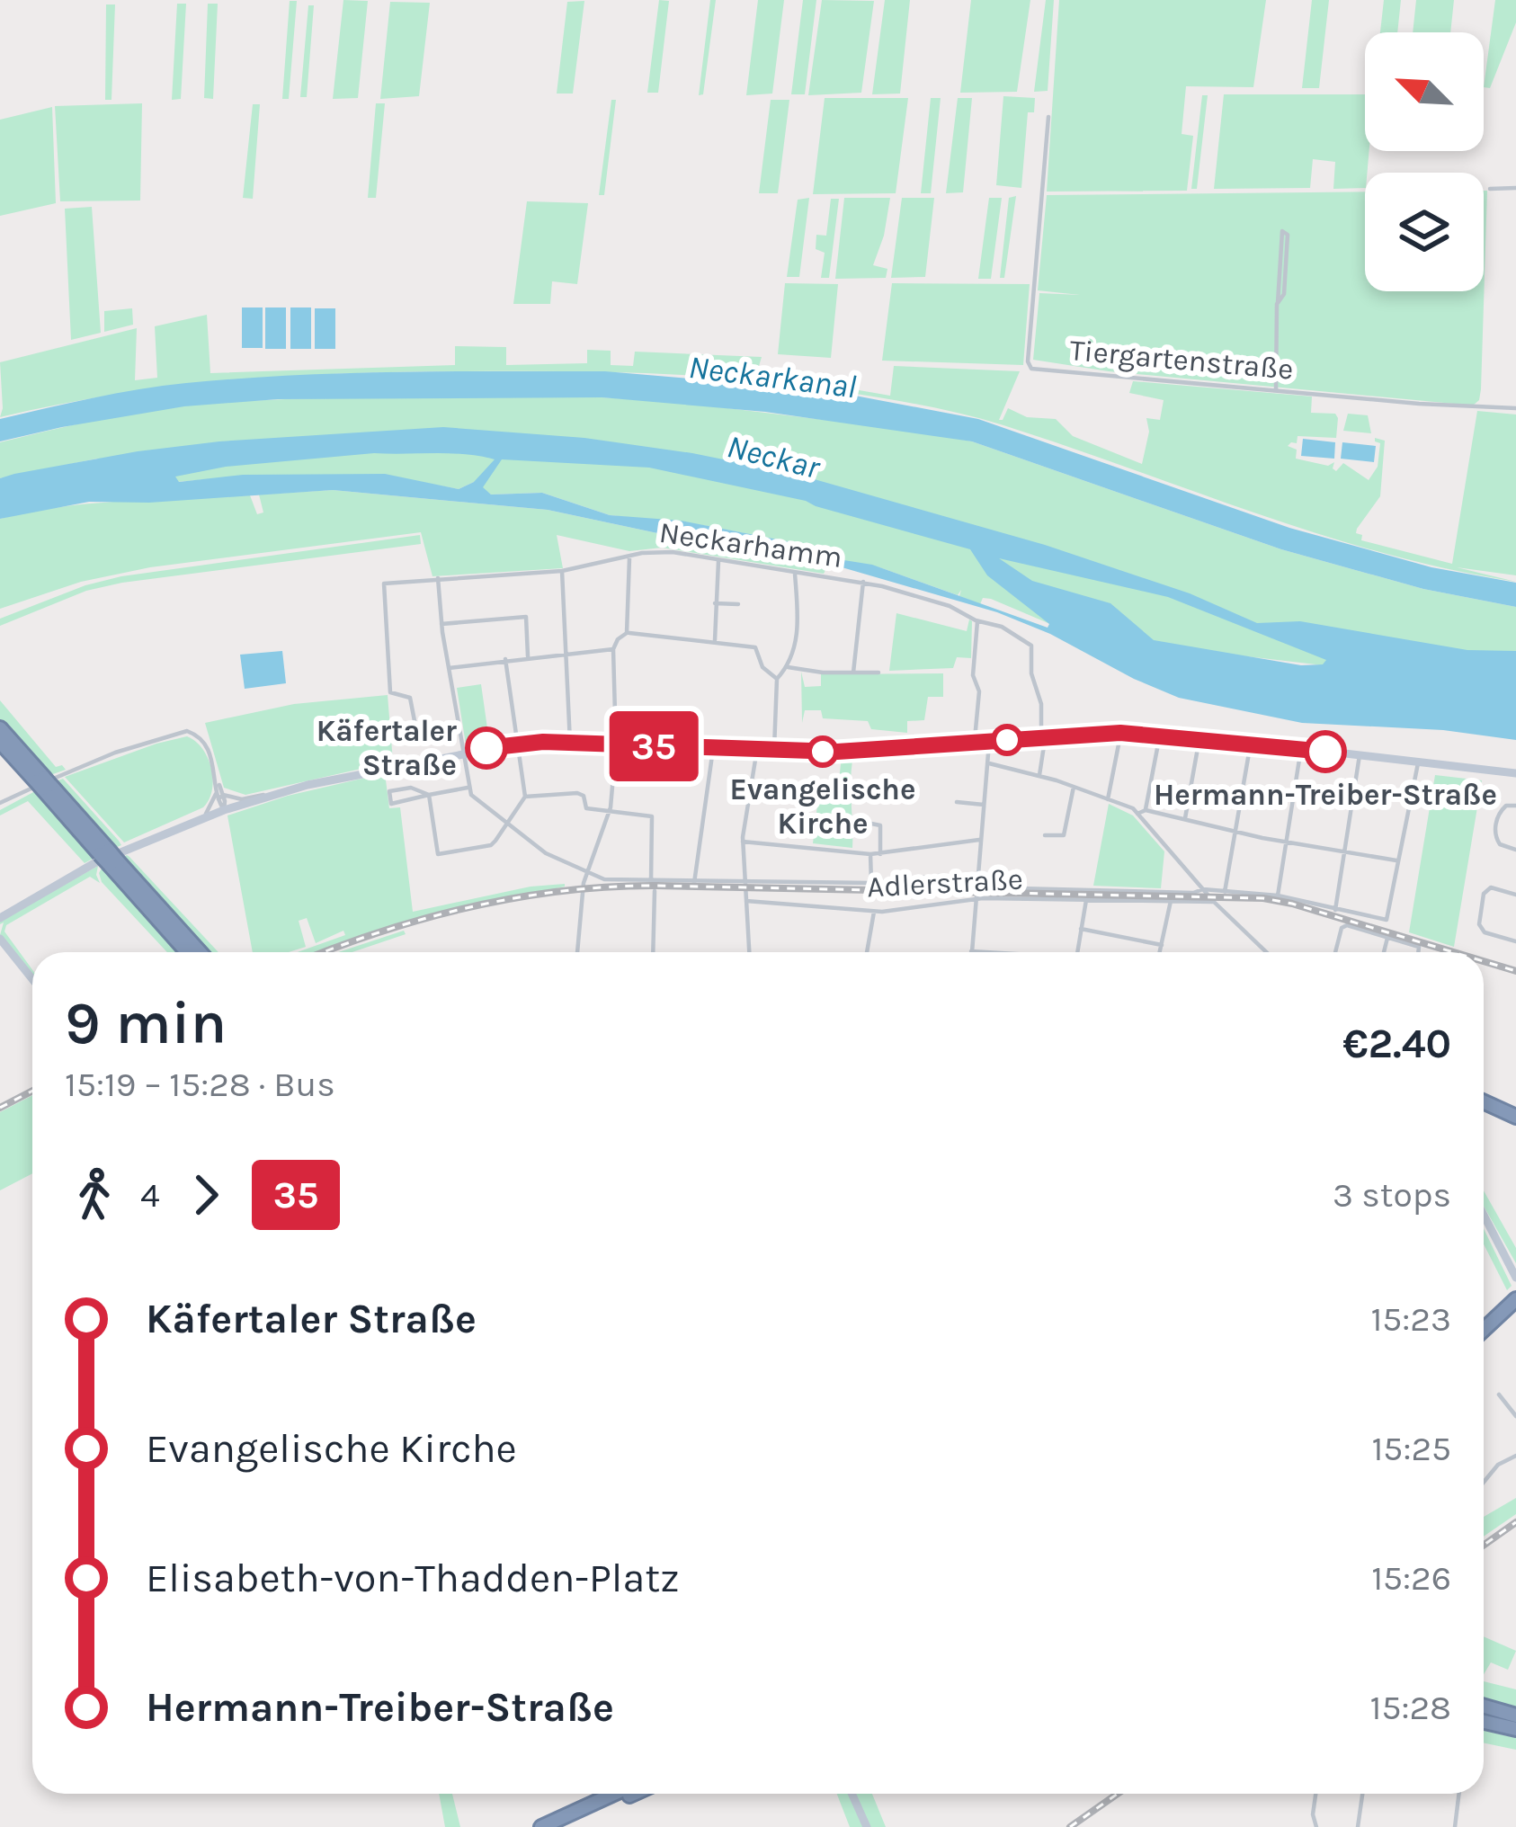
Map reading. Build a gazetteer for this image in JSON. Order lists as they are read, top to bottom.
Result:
{
  "streets": {
    "street": ["Tiergartenstraße", "Neckarhamm", "Adlerstraße"]
  },
  "water": ["Neckarkanal", "Neckar"],
  "places": ["Käfertaler Straße", "Evangelische Kirche", "Hermann-Treiber-Straße"],
  "lines": ["bus line 35"],
  "north": "top left",
  "page": {
    "on_map": "35",
    "heading": ["9 min", "15:19 – 15:28 · Bus", "€2.40"],
    "legs": ["4", "35", "3 stops"],
    "list": [
      {
        "name": "Käfertaler Straße",
        "value": "15:23"
      },
      {
        "name": "Evangelische Kirche",
        "value": "15:25"
      },
      {
        "name": "Elisabeth-von-Thadden-Platz",
        "value": "15:26"
      },
      {
        "name": "Hermann-Treiber-Straße",
        "value": "15:28"
      }
    ]
  }
}
